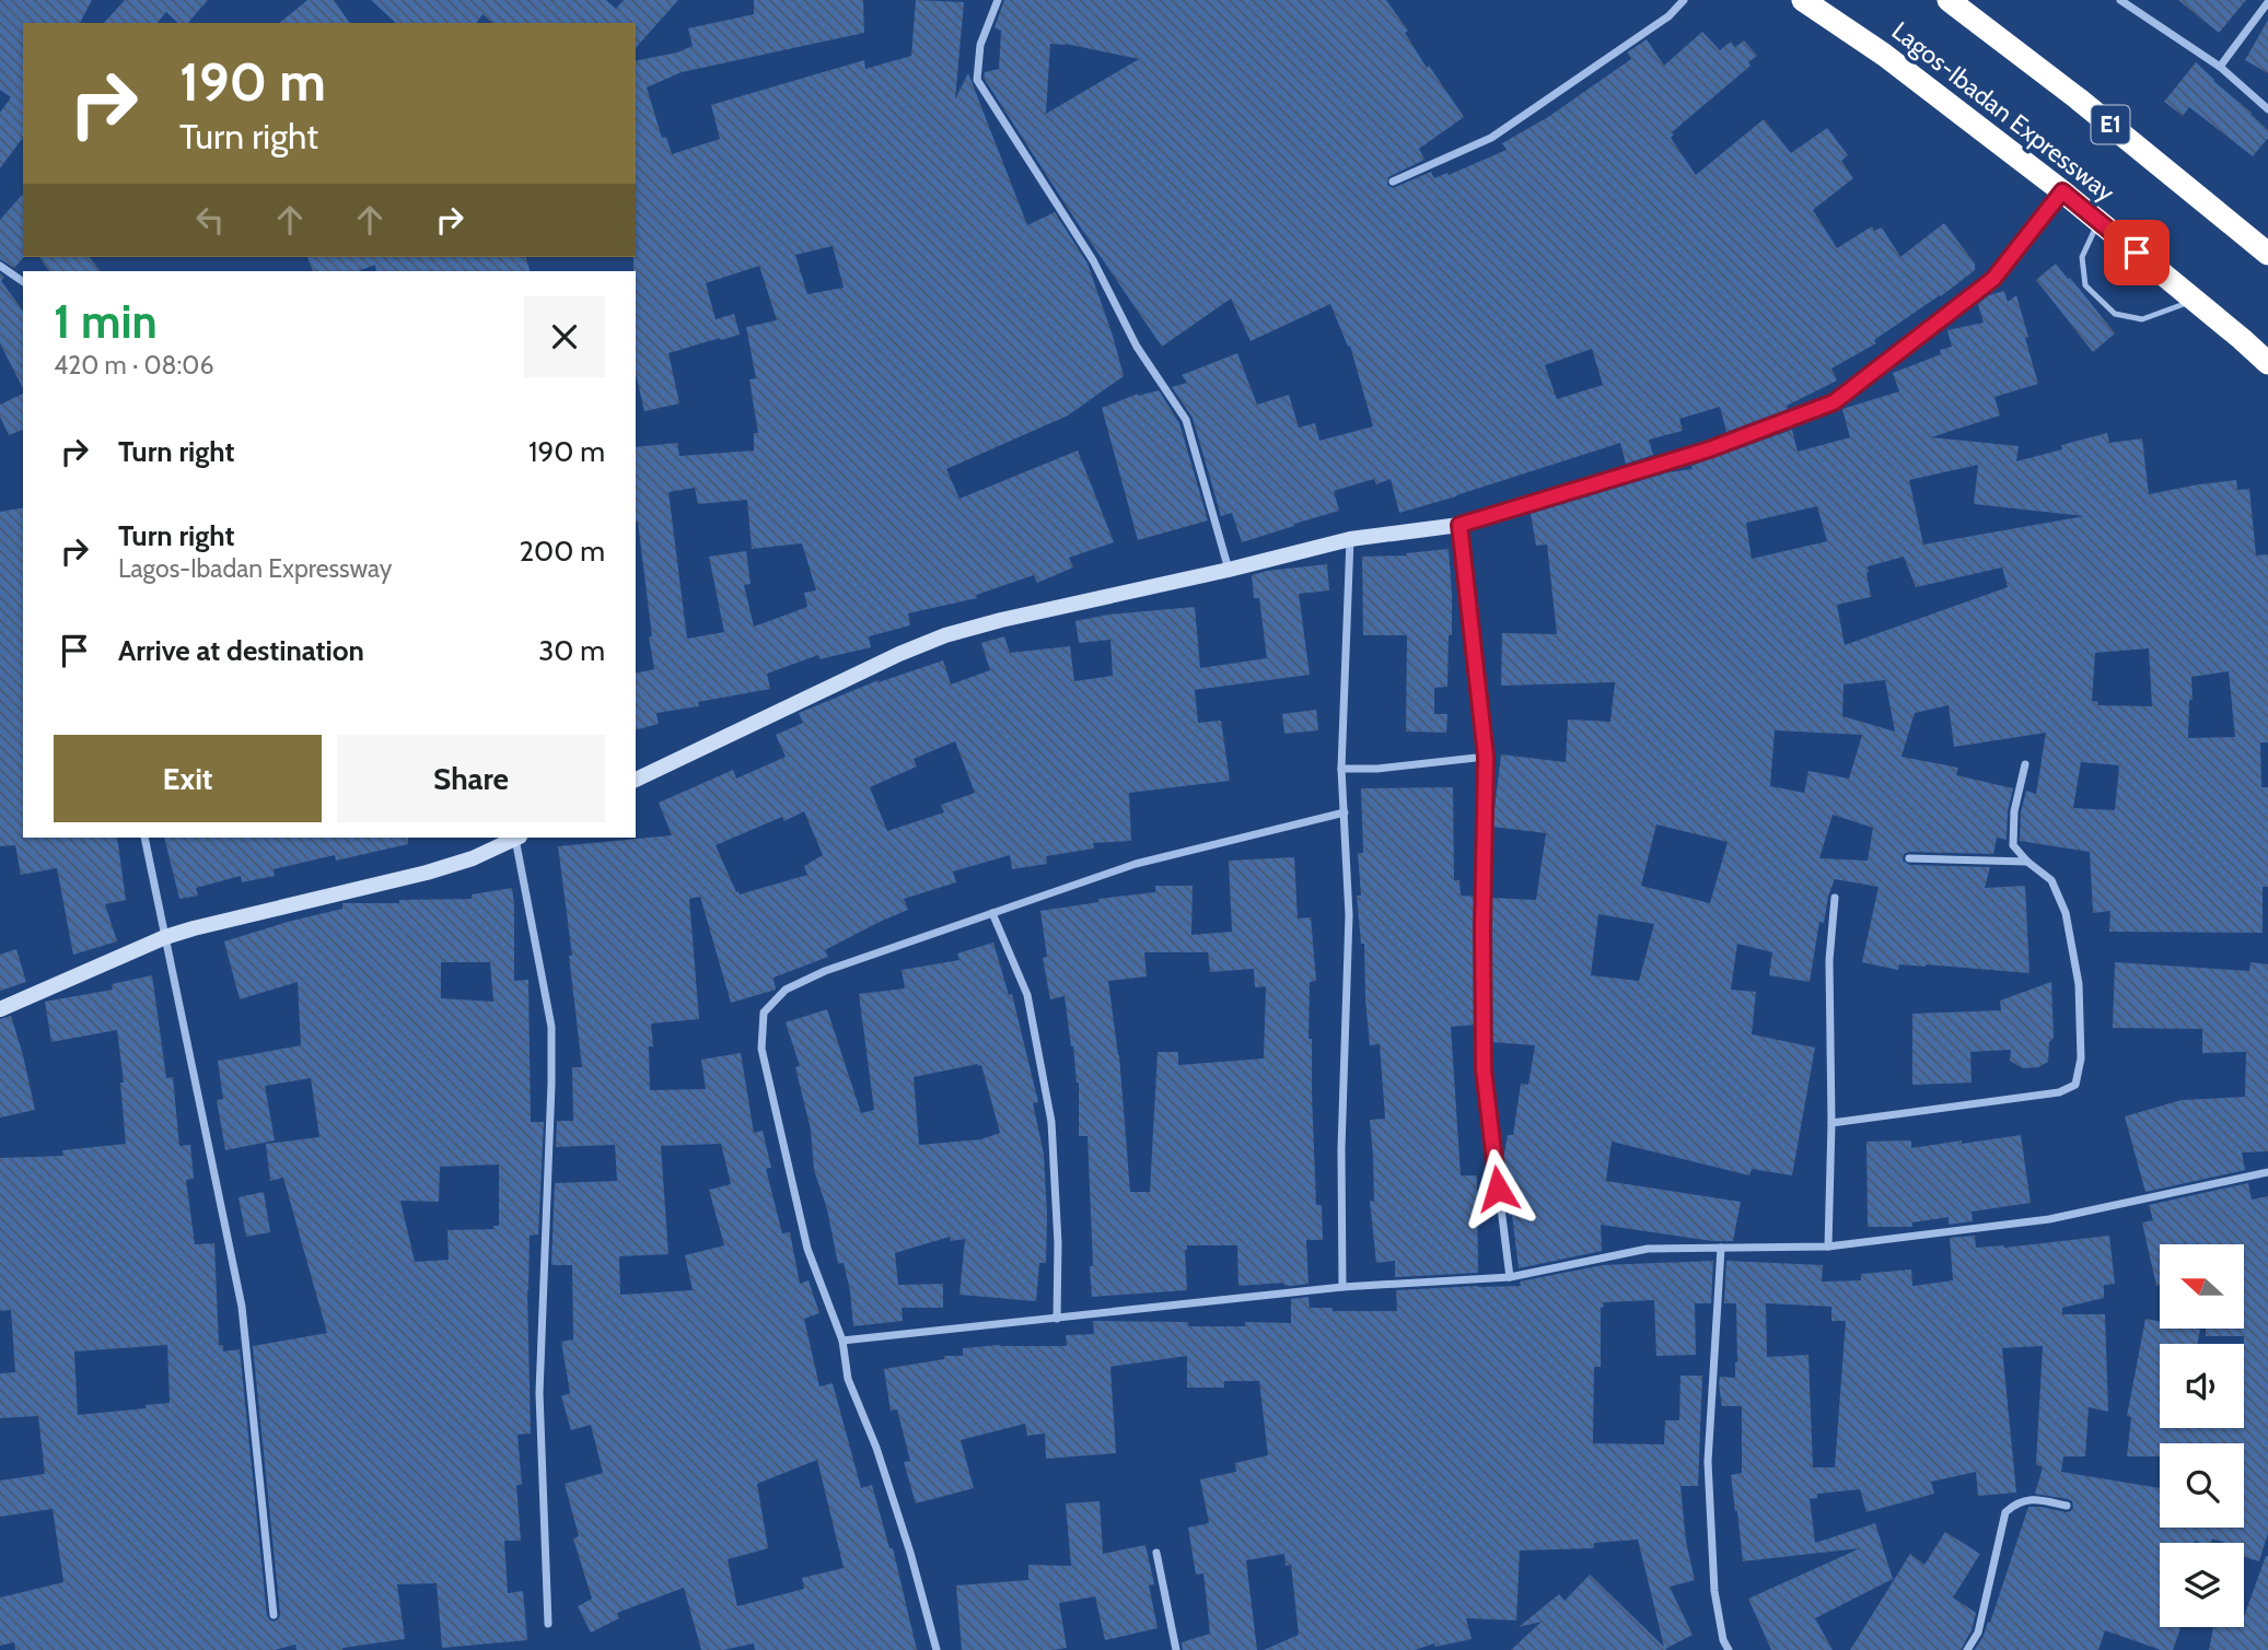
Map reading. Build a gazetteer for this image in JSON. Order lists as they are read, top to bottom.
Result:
{
  "streets": {
    "highway": ["Lagos-Ibadan Expressway", "E1"]
  },
  "north": "left",
  "page": {
    "turn": ["190 m", "Turn right"],
    "heading": ["1 min", "420 m · 08:06"],
    "list": [
      {
        "name": "Turn right",
        "value": "190 m"
      },
      {
        "name": "Turn right",
        "note": "Lagos-Ibadan Expressway",
        "value": "200 m"
      },
      {
        "name": "Arrive at destination",
        "value": "30 m"
      }
    ],
    "buttons": ["Exit", "Share"]
  }
}
